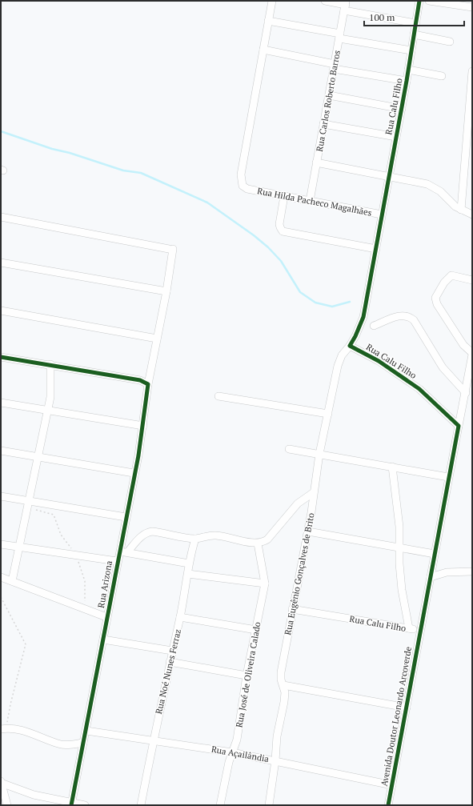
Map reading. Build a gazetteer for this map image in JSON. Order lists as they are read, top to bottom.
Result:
{
  "streets": {
    "street": [
      "Rua Carlos Roberto Barros",
      "Rua Calu Filho",
      "Rua Hilda Pacheco Magalhães",
      "Rua Eugênio Gonçalves de Brito",
      "Rua Arizona",
      "Rua Noé Nunes Ferraz",
      "Rua José de Oliveira Calado",
      "Avenida Doutor Leonardo Arcoverde",
      "Rua Açailândia"
    ]
  },
  "crossings": [
    ["Rua Carlos Roberto Barros", "Rua Hilda Pacheco Magalhães"],
    ["Rua Calu Filho", "Rua Hilda Pacheco Magalhães"],
    ["Rua Calu Filho", "Rua Eugênio Gonçalves de Brito"],
    ["Rua Calu Filho", "Avenida Doutor Leonardo Arcoverde"],
    ["Rua Eugênio Gonçalves de Brito", "Rua Açailândia"],
    ["Rua Arizona", "Rua Açailândia"],
    ["Rua Noé Nunes Ferraz", "Rua Açailândia"],
    ["Rua José de Oliveira Calado", "Rua Açailândia"],
    ["Avenida Doutor Leonardo Arcoverde", "Rua Açailândia"]
  ],
  "scale_bar": "100 m"
}
